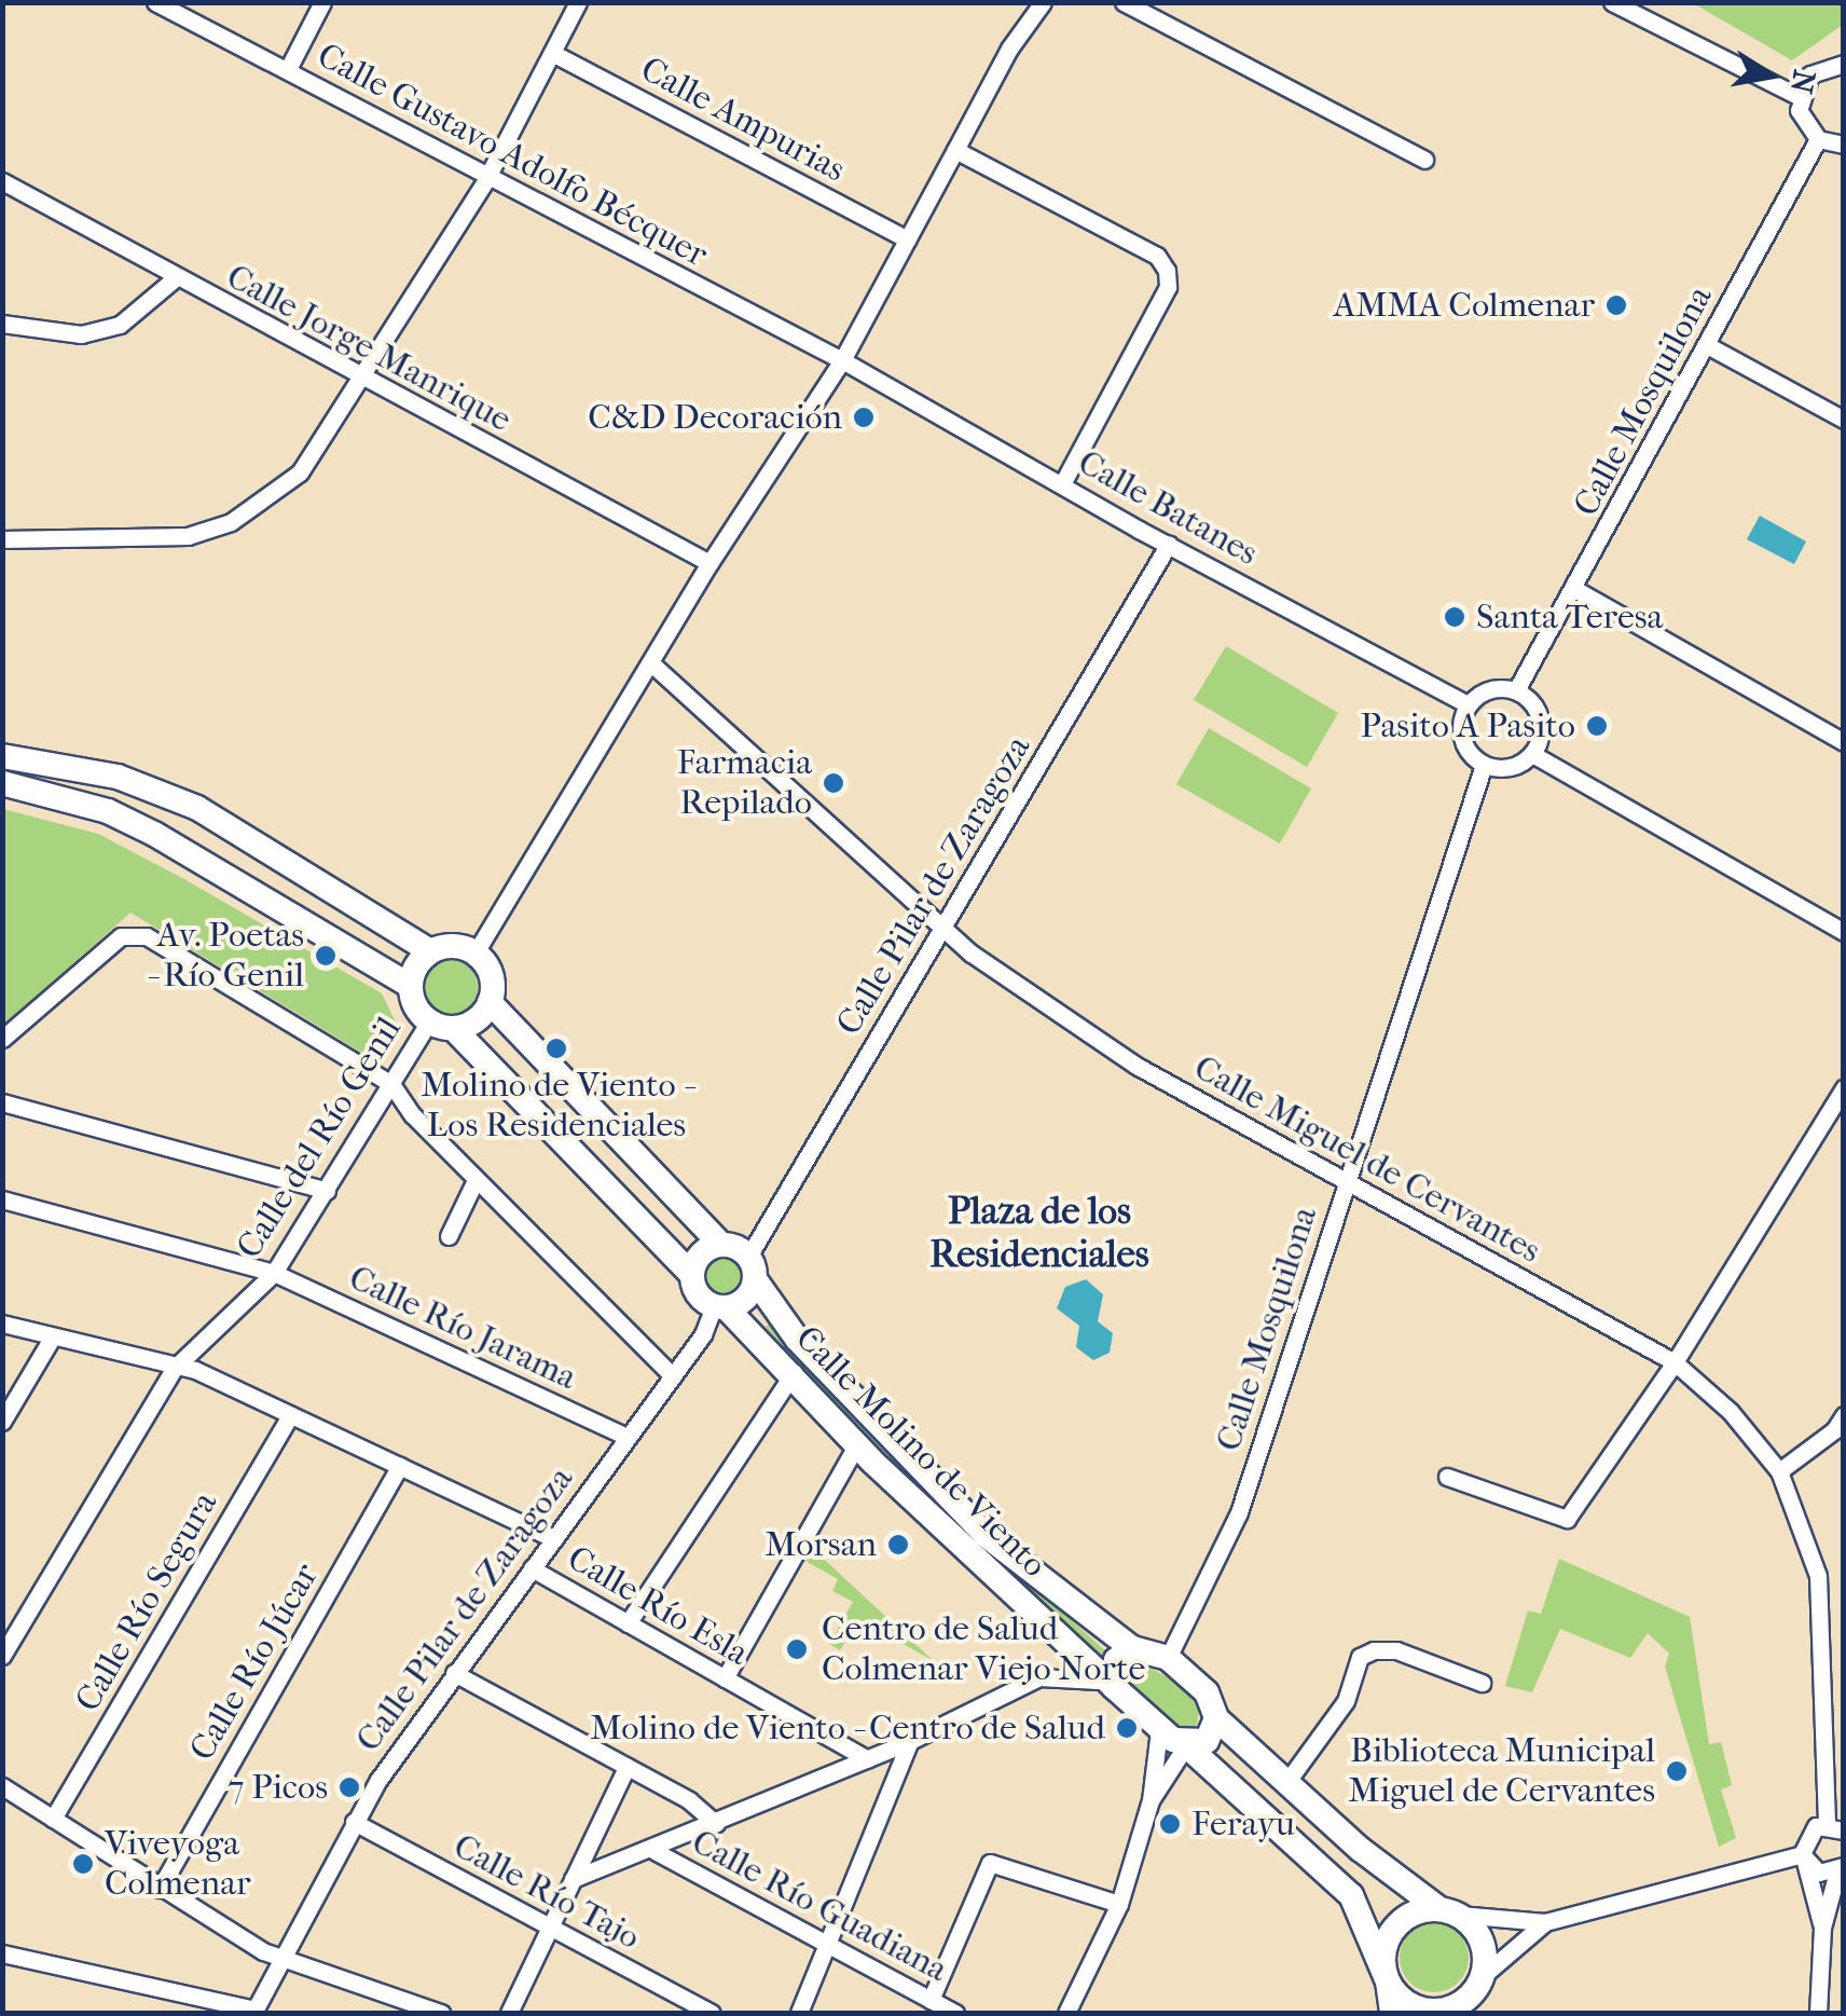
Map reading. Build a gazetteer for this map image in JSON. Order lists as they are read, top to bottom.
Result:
{
  "streets": {
    "main road": ["Calle Molino de Viento"],
    "street": [
      "Calle Ampurias",
      "Calle Gustavo Adolfo Bécquer",
      "Calle Jorge Manrique",
      "Calle Mosquilona",
      "Calle Batanes",
      "Calle Pilar de Zaragoza",
      "Calle del Río Genil",
      "Calle Miguel de Cervantes",
      "Calle Río Jarama",
      "Calle Río Segura",
      "Calle Río Esla",
      "Calle Río Júcar",
      "Calle Río Tajo",
      "Calle Río Guadiana"
    ]
  },
  "crossings": [
    ["Calle Gustavo Adolfo Bécquer", "Calle Batanes"],
    ["Calle Mosquilona", "Calle Batanes"],
    ["Calle Mosquilona", "Calle Miguel de Cervantes"],
    ["Calle Batanes", "Calle Pilar de Zaragoza"],
    ["Calle Pilar de Zaragoza", "Calle Miguel de Cervantes"],
    ["Calle Pilar de Zaragoza", "Calle Río Jarama"],
    ["Calle Pilar de Zaragoza", "Calle Molino de Viento"],
    ["Calle Pilar de Zaragoza", "Calle Río Esla"],
    ["Calle Pilar de Zaragoza", "Calle Río Tajo"],
    ["Calle del Río Genil", "Calle Río Jarama"]
  ],
  "districts": ["Plaza de los Residenciales"],
  "places": [
    "AMMA Colmenar",
    "C&D Decoración",
    "Santa Teresa",
    "Pasito A Pasito",
    "Farmacia Repilado",
    "Av. Poetas - Río Genil",
    "Molino de Viento - Los Residenciales",
    "Morsan",
    "Centro de Salud Colmenar Viejo Norte",
    "Molino de Viento - Centro de Salud",
    "Biblioteca Municipal Miguel de Cervantes",
    "7 Picos",
    "Ferayu",
    "Viveyoga Colmenar"
  ],
  "north": "right"
}
